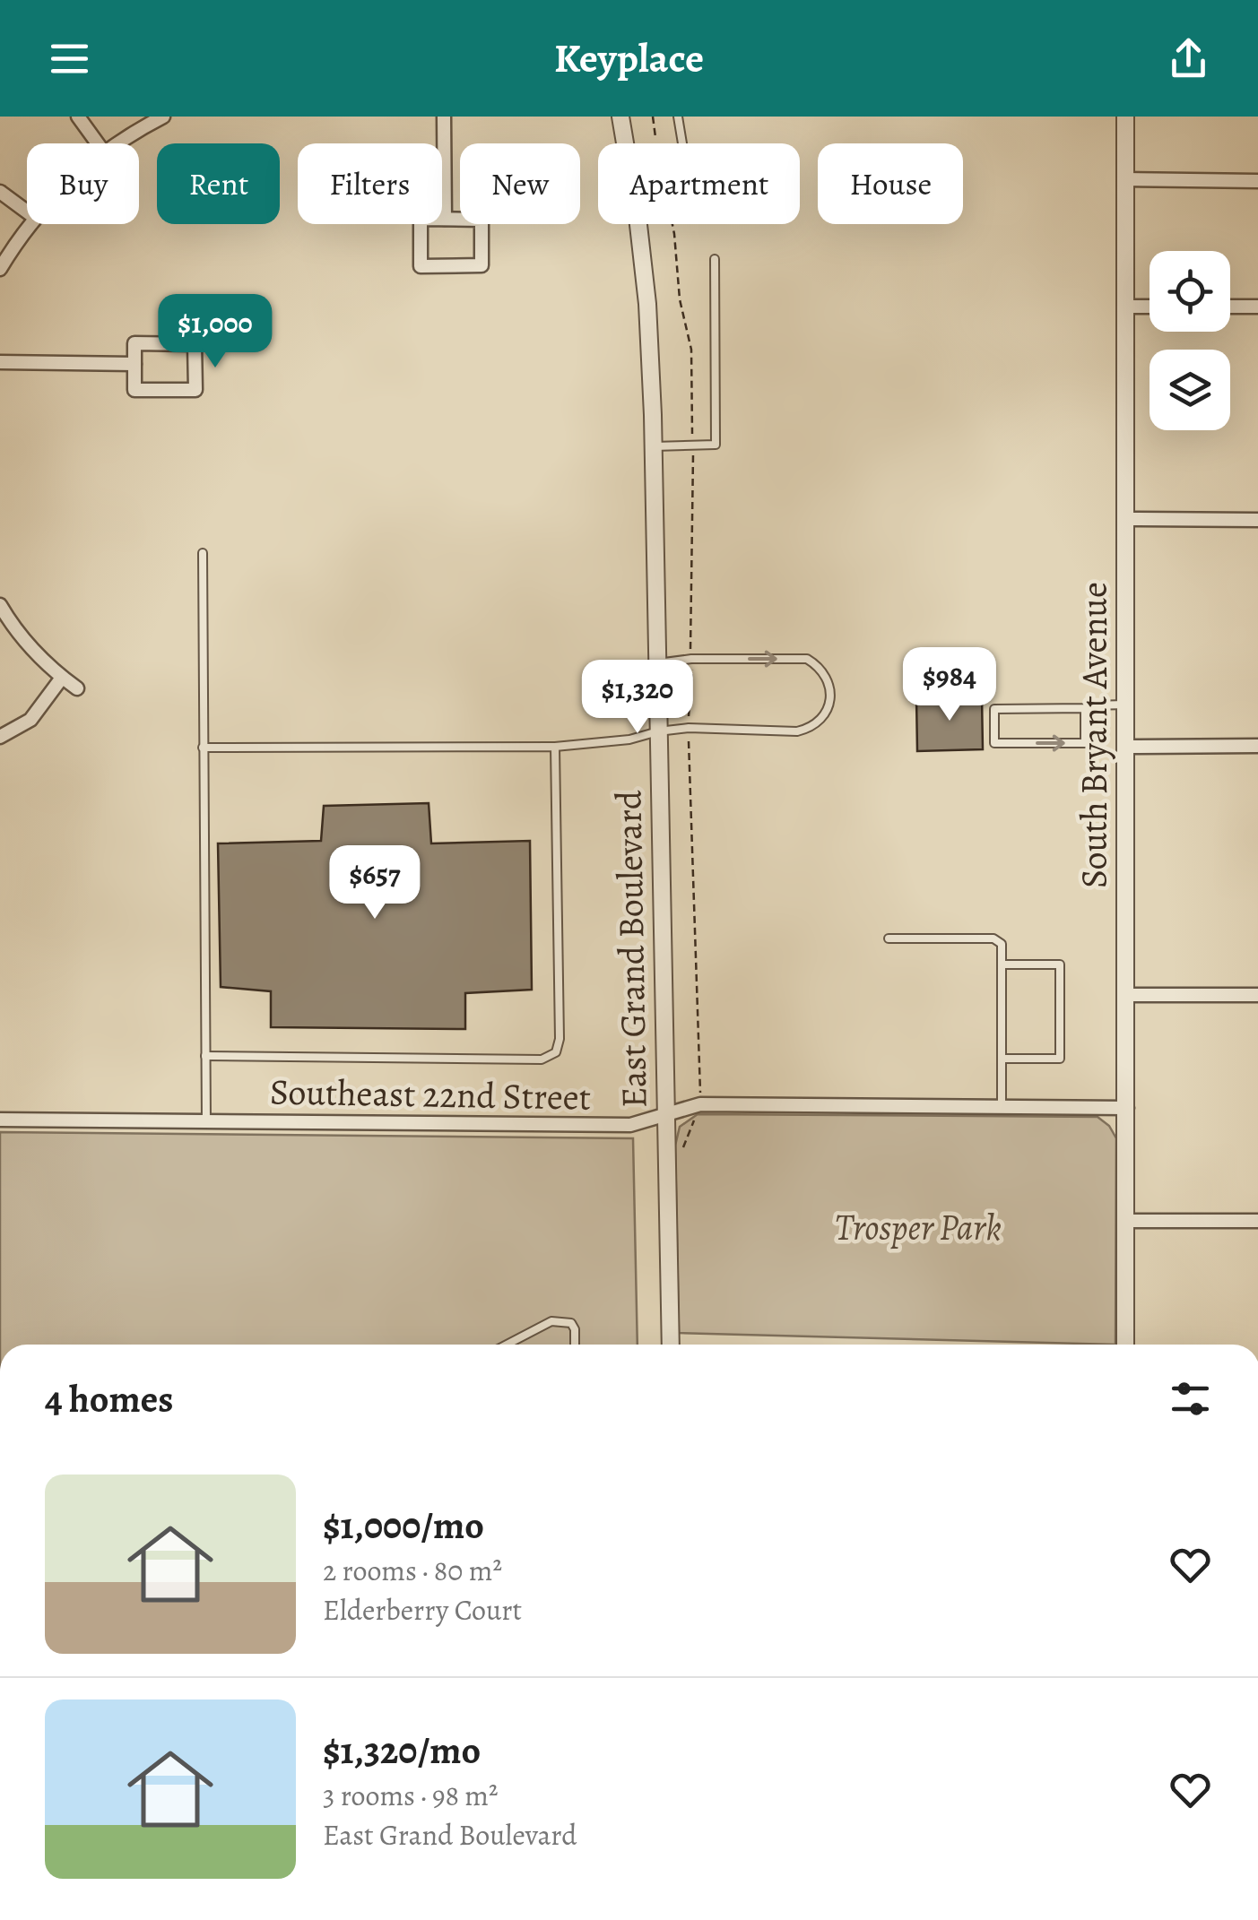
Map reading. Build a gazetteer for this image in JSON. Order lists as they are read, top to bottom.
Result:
{
  "streets": {
    "street": ["South Bryant Avenue", "East Grand Boulevard", "Southeast 22nd Street"]
  },
  "crossings": [
    ["South Bryant Avenue", "Southeast 22nd Street"],
    ["East Grand Boulevard", "Southeast 22nd Street"]
  ],
  "parks": ["Trosper Park"],
  "page": {
    "header": "Keyplace",
    "chip": [
      "Buy",
      "Rent",
      "Filters",
      "New",
      "Apartment",
      "House"
    ],
    "price": [
      "$1,000",
      "$984",
      "$1,320",
      "$657"
    ],
    "heading": "4 homes",
    "list": [
      {
        "name": "$1,000/mo",
        "note": "2 rooms · 80 m² · Elderberry Court"
      },
      {
        "name": "$1,320/mo",
        "note": "3 rooms · 98 m² · East Grand Boulevard"
      }
    ]
  }
}
